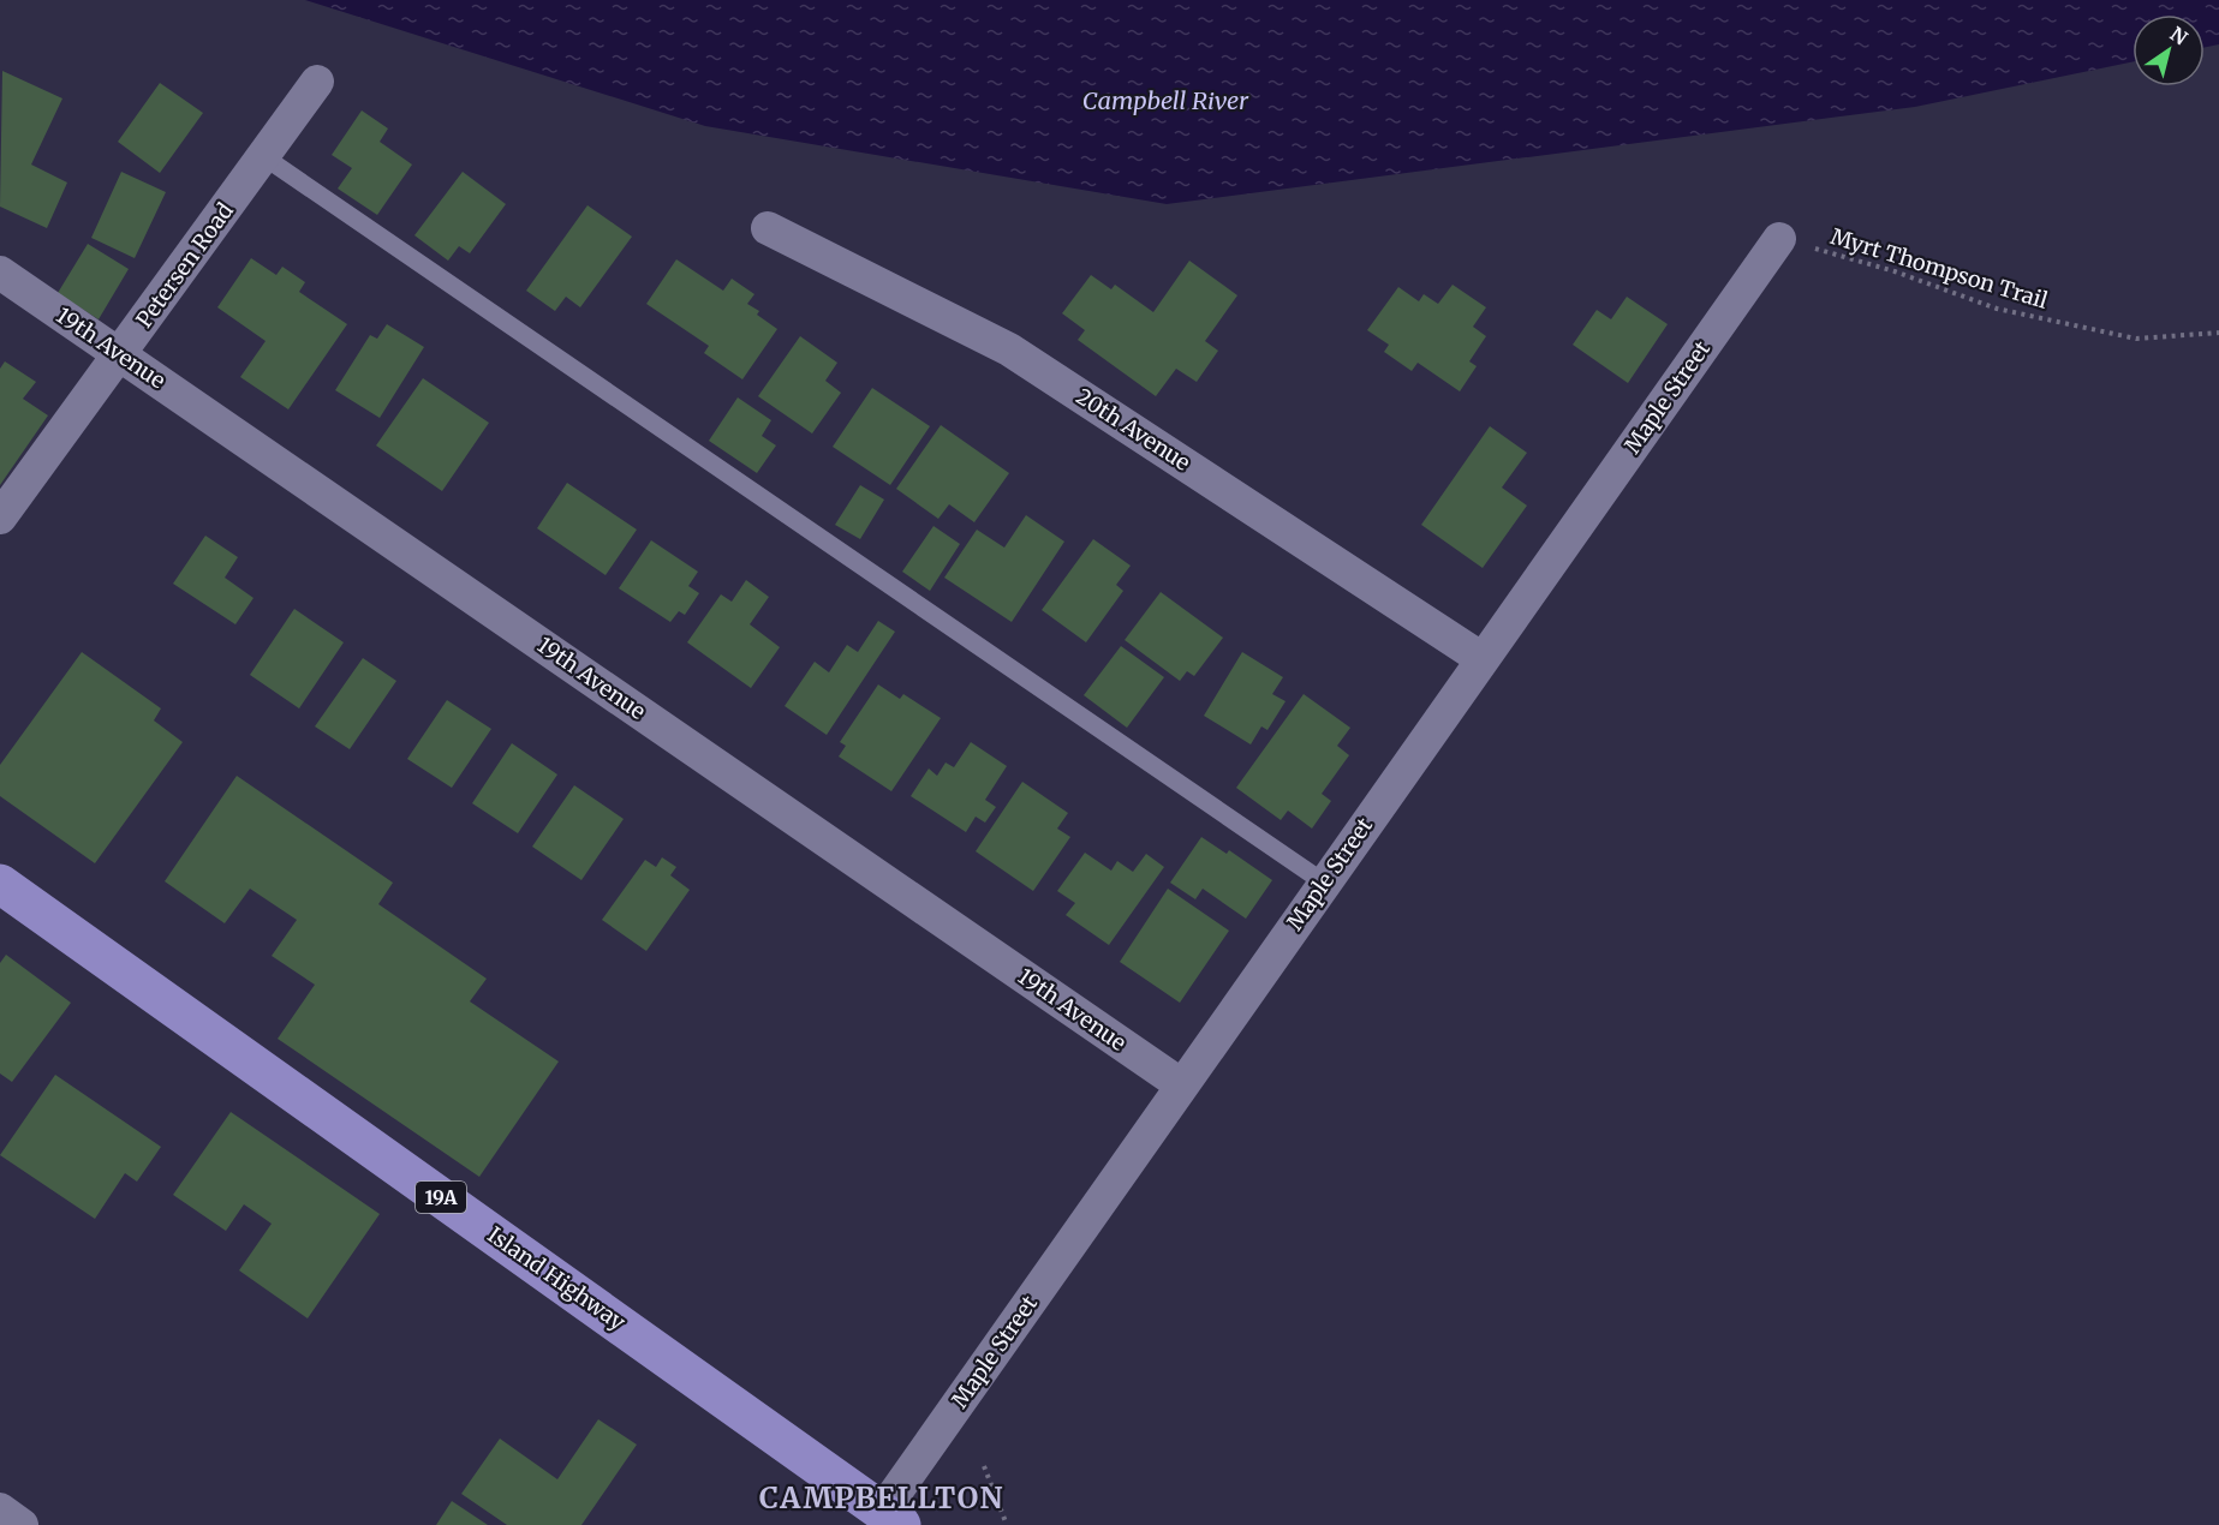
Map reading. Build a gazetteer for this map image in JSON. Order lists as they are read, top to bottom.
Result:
{
  "streets": {
    "main road": ["19A", "Island Highway"],
    "street": [
      "Petersen Road",
      "19th Avenue",
      "Maple Street",
      "20th Avenue"
    ],
    "path": ["Myrt Thompson Trail"]
  },
  "crossings": [
    ["Petersen Road", "19th Avenue"],
    ["Myrt Thompson Trail", "Maple Street"],
    ["19th Avenue", "Maple Street"],
    ["Maple Street", "20th Avenue"],
    ["Maple Street", "Island Highway"]
  ],
  "districts": ["CAMPBELLTON"],
  "water": ["Campbell River"],
  "north": "top right"
}
